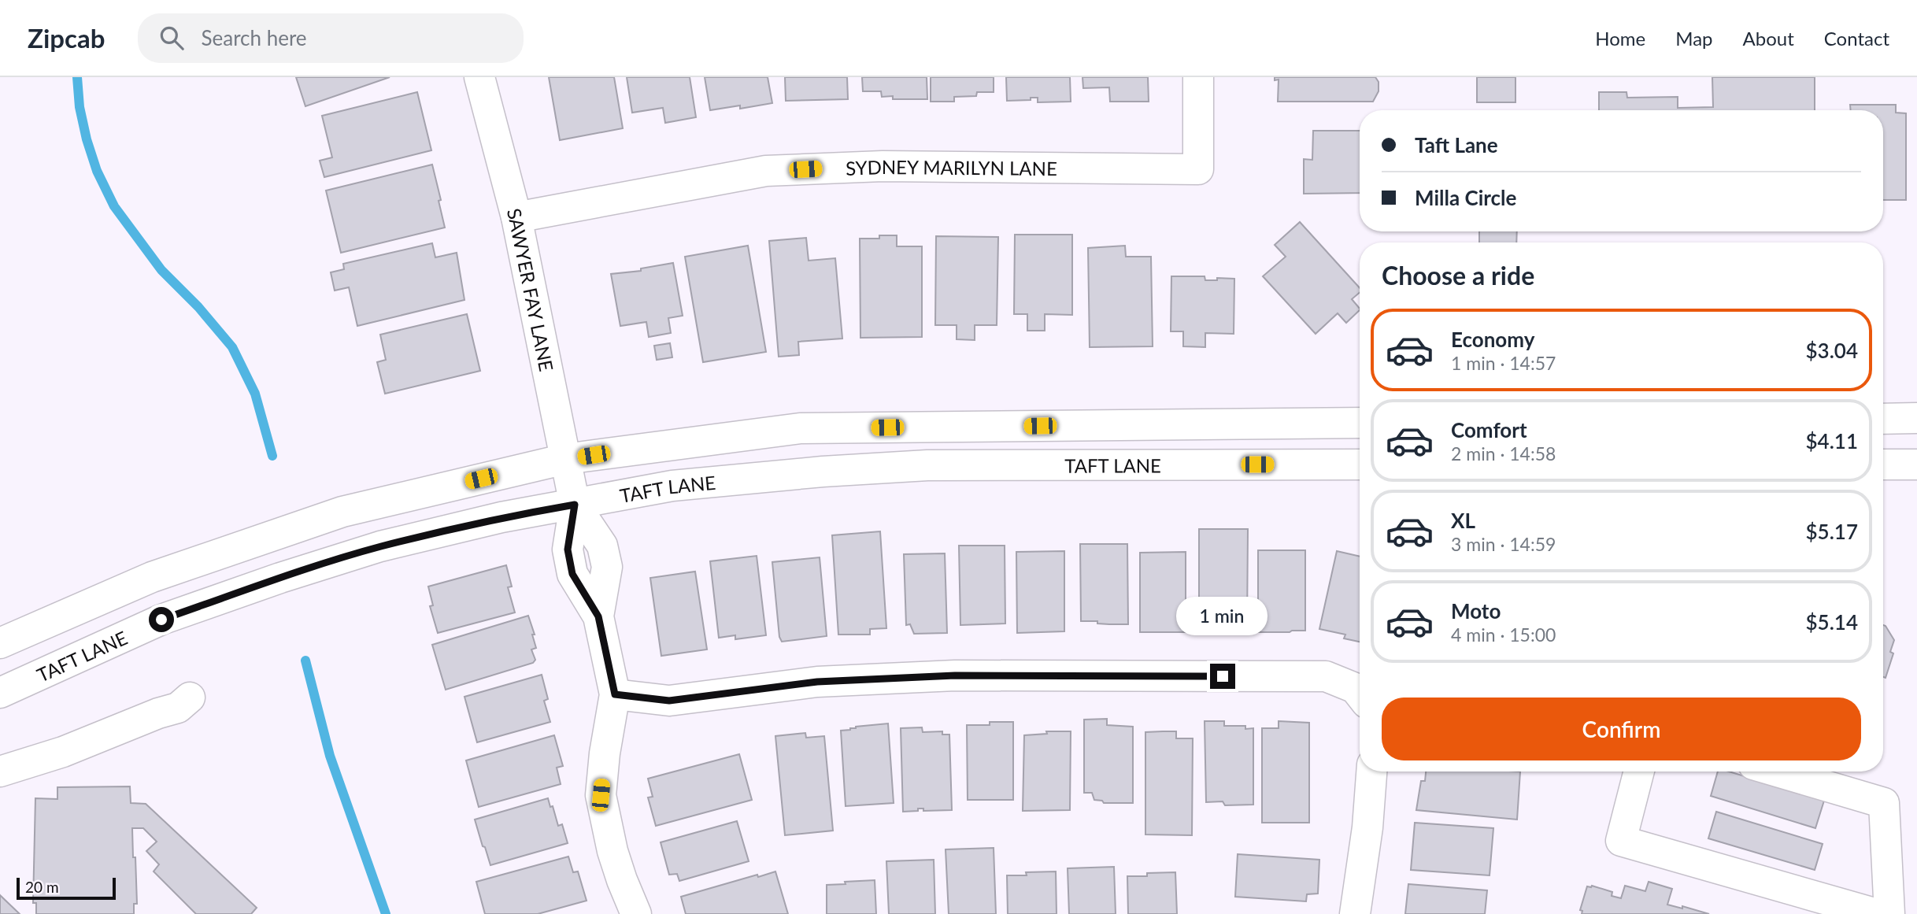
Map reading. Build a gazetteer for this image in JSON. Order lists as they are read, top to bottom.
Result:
{
  "streets": {
    "street": ["SYDNEY MARILYN LANE", "SAWYER FAY LANE", "TAFT LANE"]
  },
  "crossings": [
    ["SYDNEY MARILYN LANE", "SAWYER FAY LANE"],
    ["SAWYER FAY LANE", "TAFT LANE"]
  ],
  "scale_bar": "20 m",
  "page": {
    "header": "Zipcab",
    "search": "Search here",
    "nav": [
      "Home",
      "Map",
      "About",
      "Contact"
    ],
    "banner": ["Taft Lane", "Milla Circle"],
    "heading": "Choose a ride",
    "list": [
      {
        "name": "Economy",
        "note": "1 min · 14:57",
        "value": "$3.04"
      },
      {
        "name": "Comfort",
        "note": "2 min · 14:58",
        "value": "$4.11"
      },
      {
        "name": "XL",
        "note": "3 min · 14:59",
        "value": "$5.17"
      },
      {
        "name": "Moto",
        "note": "4 min · 15:00",
        "value": "$5.14"
      }
    ],
    "bubble": "1 min",
    "buttons": "Confirm",
    "scale": "20 m"
  }
}
